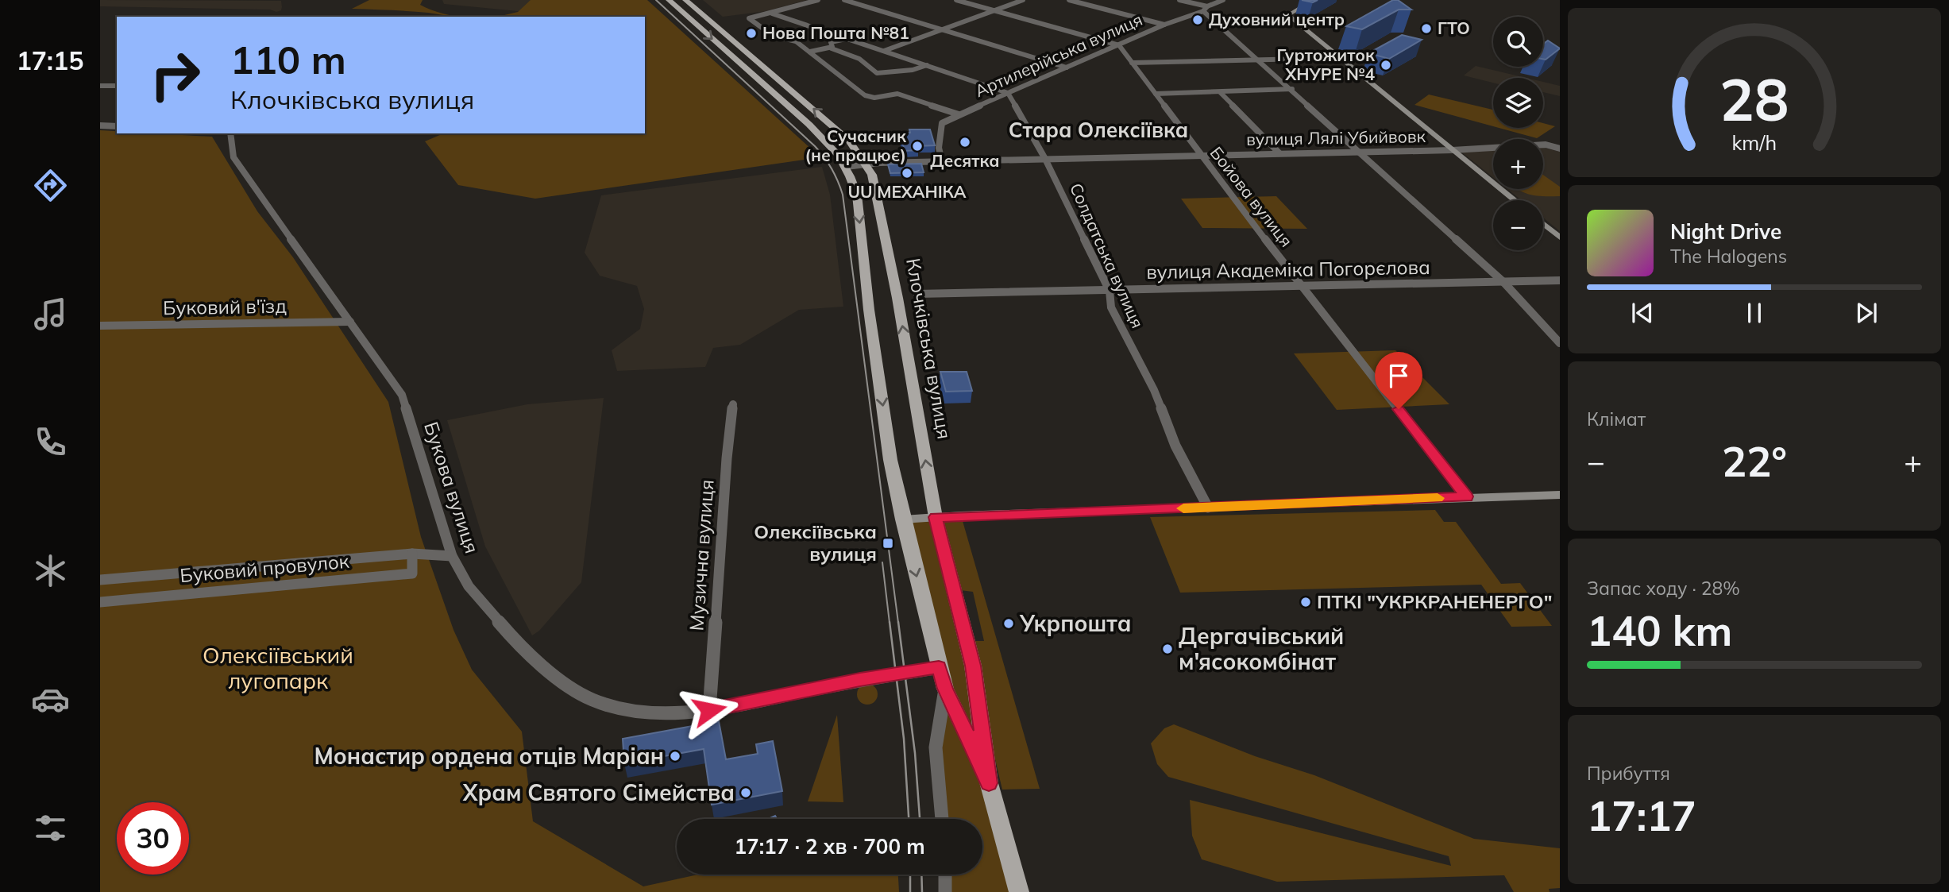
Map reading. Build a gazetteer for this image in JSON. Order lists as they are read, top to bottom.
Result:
{
  "streets": {
    "main road": ["Клочківська вулиця"],
    "street": [
      "Артилерійська вулиця",
      "вулиця Лялі Убийвовк",
      "Бойова вулиця",
      "Солдатська вулиця",
      "вулиця Академіка Погорєлова",
      "Буковий в'їзд",
      "Букова вулиця",
      "Музична вулиця",
      "Буковий провулок"
    ]
  },
  "crossings": [
    ["Артилерійська вулиця", "вулиця Лялі Убийвовк"],
    ["Артилерійська вулиця", "Бойова вулиця"],
    ["Артилерійська вулиця", "Солдатська вулиця"],
    ["вулиця Лялі Убийвовк", "Бойова вулиця"],
    ["вулиця Лялі Убийвовк", "Солдатська вулиця"],
    ["вулиця Лялі Убийвовк", "Клочківська вулиця"],
    ["Бойова вулиця", "вулиця Академіка Погорєлова"],
    ["Солдатська вулиця", "вулиця Академіка Погорєлова"],
    ["Буковий в'їзд", "Букова вулиця"],
    ["Клочківська вулиця", "Букова вулиця"],
    ["Букова вулиця", "Музична вулиця"],
    ["Букова вулиця", "Буковий провулок"]
  ],
  "districts": ["Стара Олексіївка"],
  "parks": ["Олексіївський лугопарк"],
  "places": {
    "other": [
      "Духовний центр",
      "ГТО",
      "Нова Пошта №81",
      "Гуртожиток ХНУРЕ №4",
      "Десятка",
      "Сучасник (не працює)",
      "UU МЕХАНІКА",
      "ПТКІ \"УКРКРАНЕНЕРГО\"",
      "Укрпошта",
      "Дергачівський м'ясокомбінат",
      "Монастир ордена отців Маріан",
      "Храм Святого Сімейства"
    ],
    "transit": ["Олексіївська вулиця"]
  },
  "page": {
    "tabs": "17:15",
    "map_buttons": ["+", "−"],
    "turn": ["110 m", "Клочківська вулиця"],
    "song": ["Night Drive", "The Halogens"],
    "tile": [
      "Клімат",
      ["Запас ходу · 28%", "140 km"],
      ["Прибуття", "17:17"]
    ],
    "heat": ["−", "22°", "+"],
    "limit": "30",
    "trip": "17:17 · 2 хв · 700 m",
    "gauge": ["28", "km/h"]
  }
}
